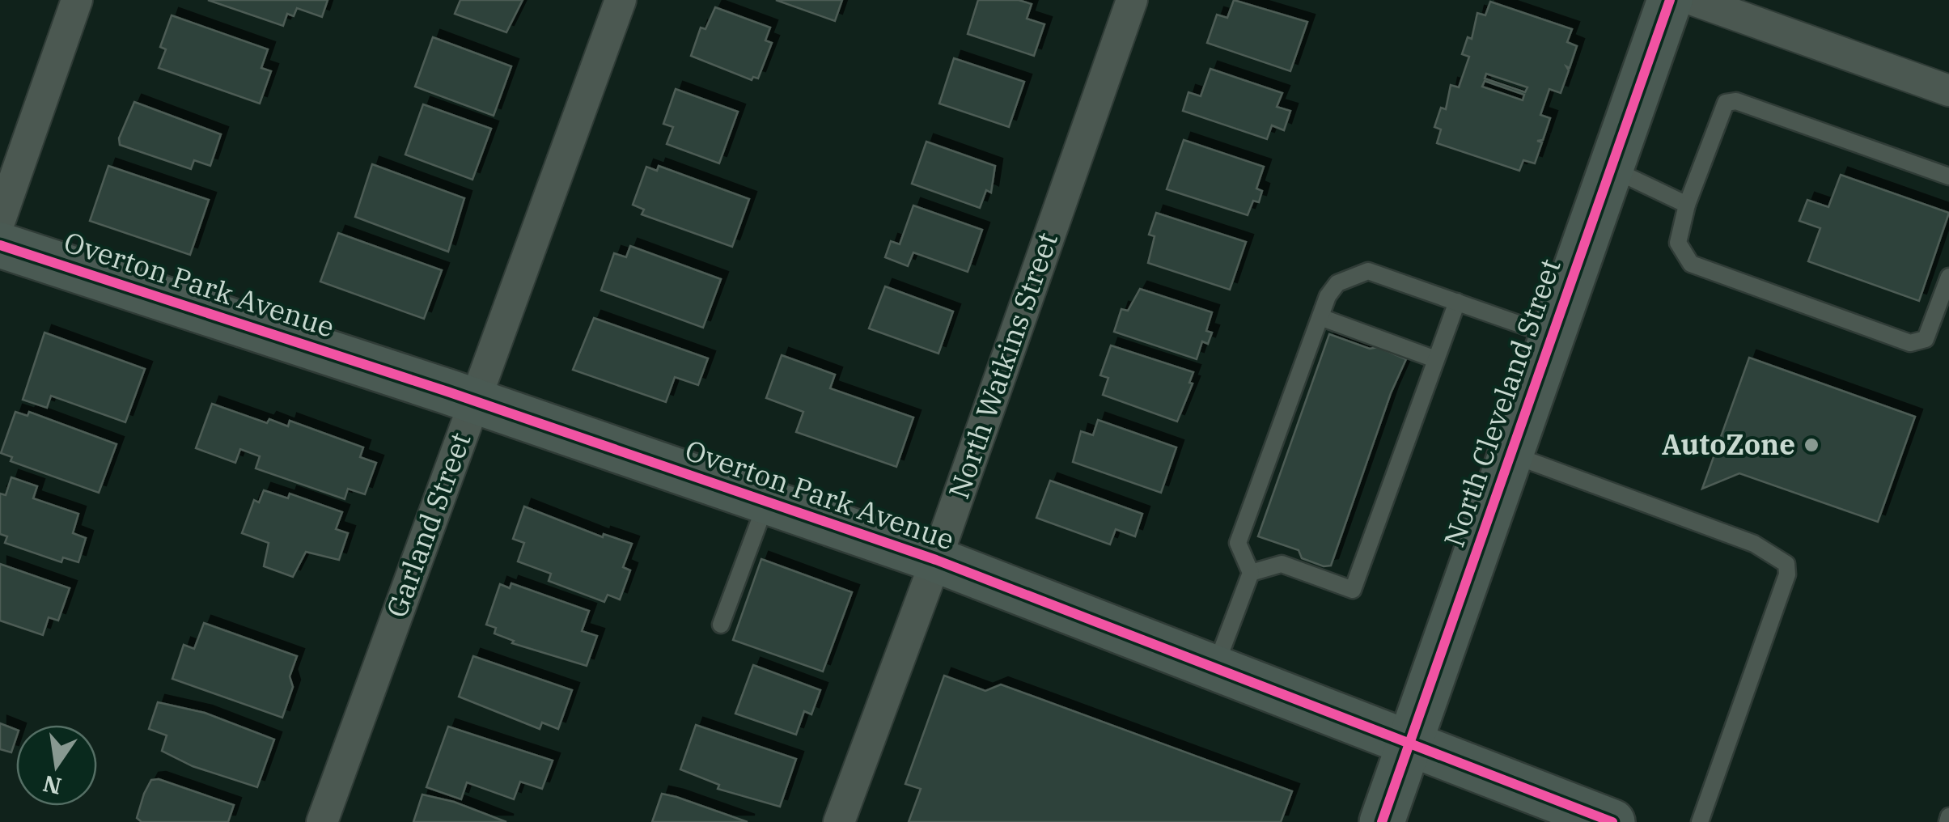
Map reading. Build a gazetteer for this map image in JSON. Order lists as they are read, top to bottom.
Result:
{
  "streets": {
    "street": [
      "Overton Park Avenue",
      "North Watkins Street",
      "North Cleveland Street",
      "Garland Street"
    ]
  },
  "crossings": [
    ["Overton Park Avenue", "North Watkins Street"],
    ["Overton Park Avenue", "North Cleveland Street"],
    ["Overton Park Avenue", "Garland Street"]
  ],
  "places": ["AutoZone"],
  "north": "bottom"
}
